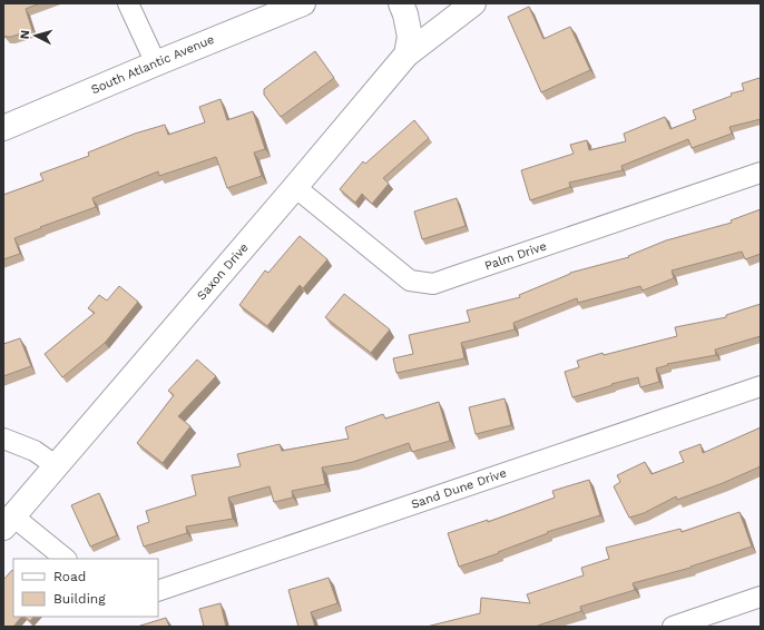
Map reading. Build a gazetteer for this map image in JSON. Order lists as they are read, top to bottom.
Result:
{
  "streets": {
    "street": [
      "South Atlantic Avenue",
      "Palm Drive",
      "Saxon Drive",
      "Sand Dune Drive"
    ]
  },
  "crossings": [
    ["Palm Drive", "Saxon Drive"]
  ],
  "legend": ["Road", "Building"],
  "north": "left"
}
